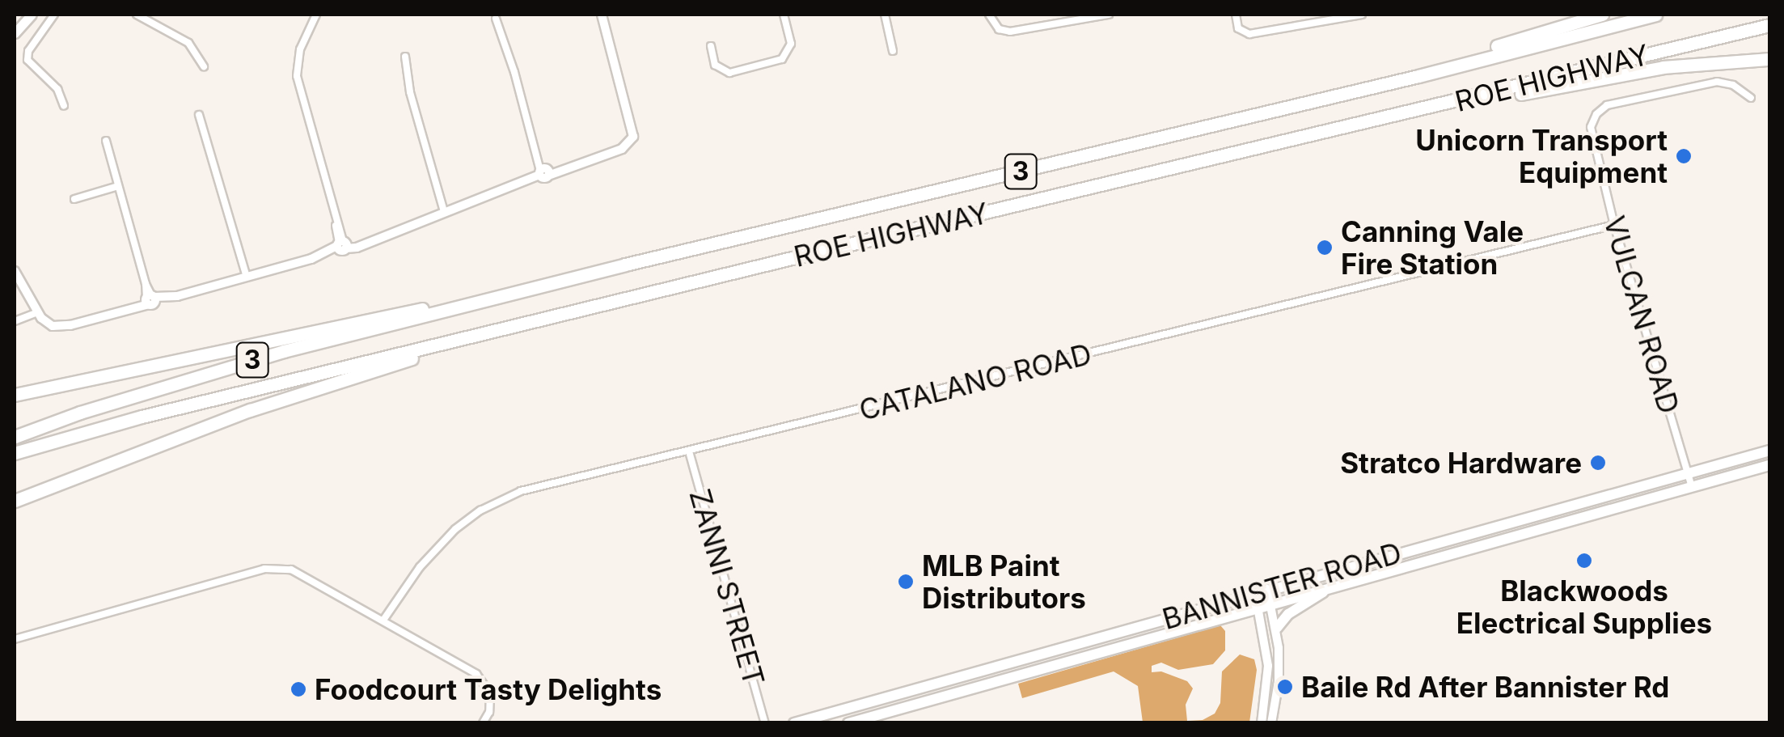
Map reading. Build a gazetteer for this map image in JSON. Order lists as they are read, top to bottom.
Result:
{
  "streets": {
    "highway": ["ROE HIGHWAY", "3"],
    "main road": ["BANNISTER ROAD"],
    "street": ["VULCAN ROAD", "CATALANO ROAD", "ZANNI STREET"]
  },
  "crossings": [
    ["VULCAN ROAD", "CATALANO ROAD"],
    ["VULCAN ROAD", "BANNISTER ROAD"],
    ["CATALANO ROAD", "ZANNI STREET"]
  ],
  "places": [
    "Unicorn Transport Equipment",
    "Canning Vale Fire Station",
    "Stratco Hardware",
    "Blackwoods Electrical Supplies",
    "MLB Paint Distributors",
    "Baile Rd After Bannister Rd",
    "Foodcourt Tasty Delights"
  ]
}
